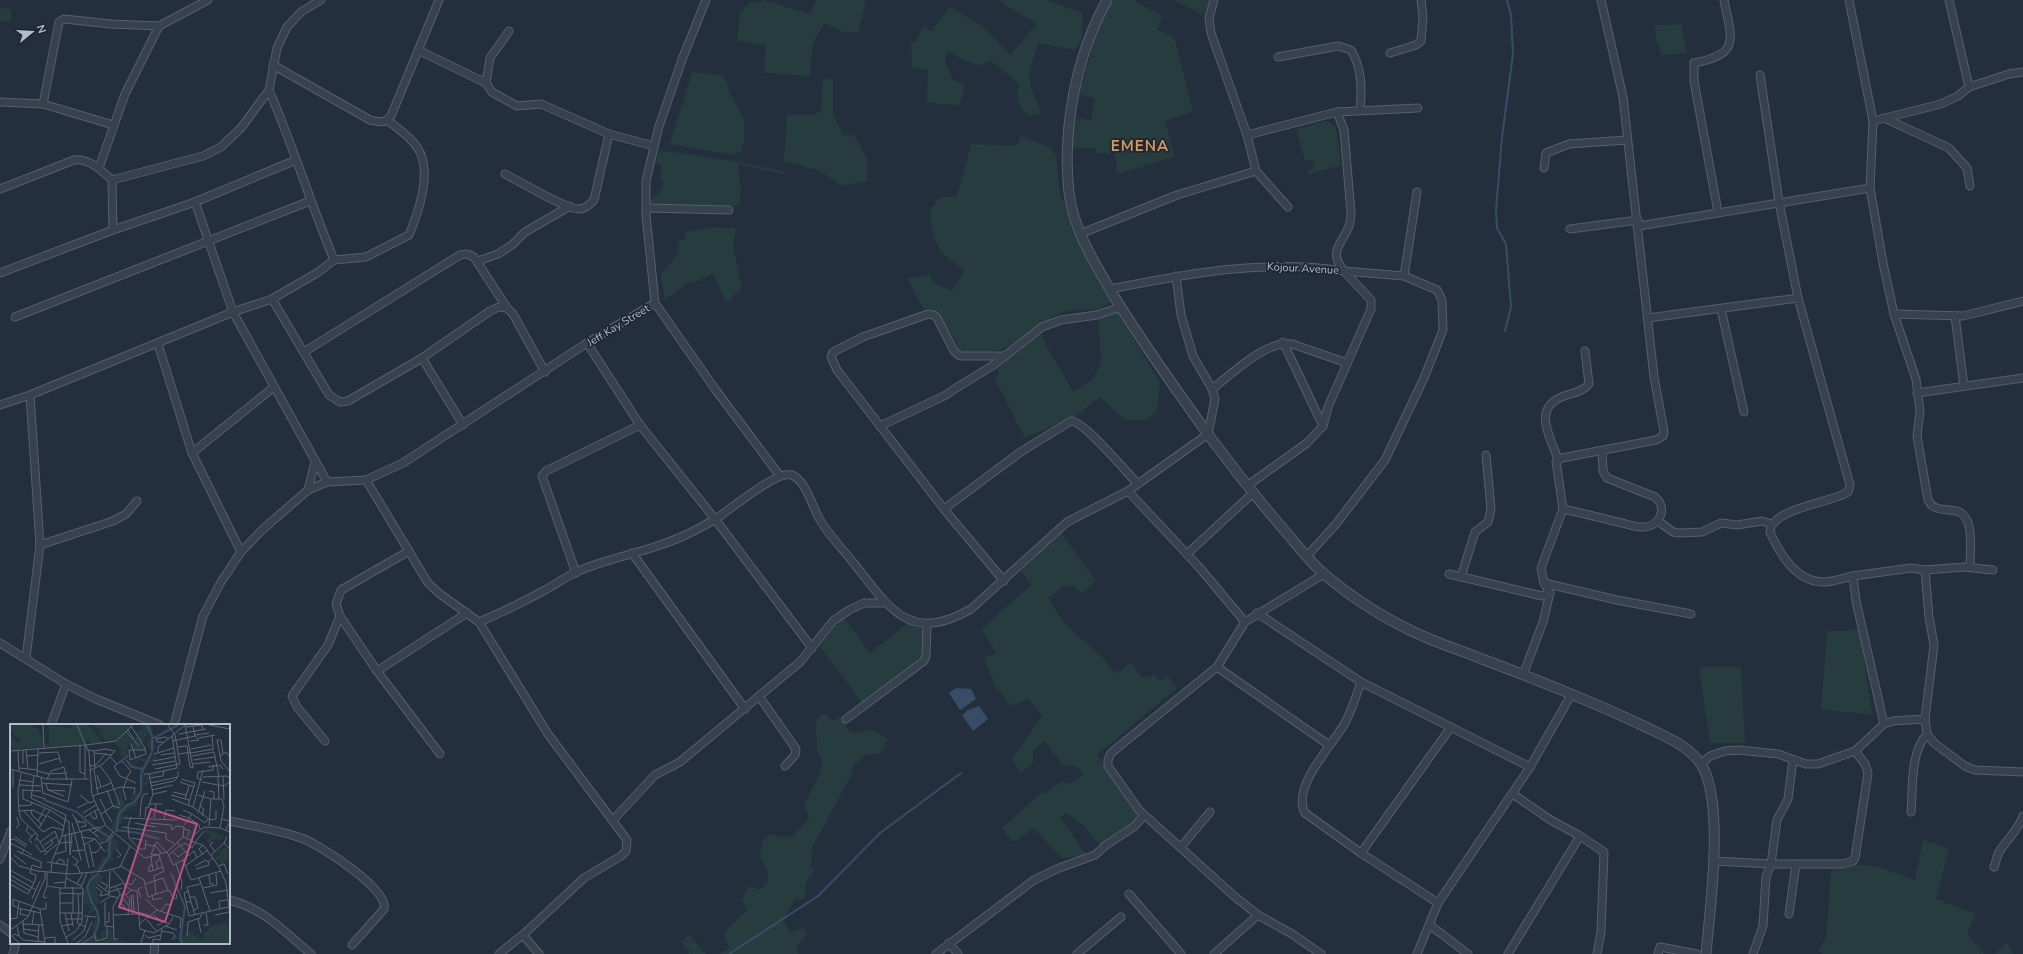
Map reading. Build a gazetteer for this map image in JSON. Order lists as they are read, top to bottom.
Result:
{
  "streets": {
    "street": ["Kojour Avenue", "Jeff Kay Street"]
  },
  "districts": ["EMENA"],
  "north": "right"
}
